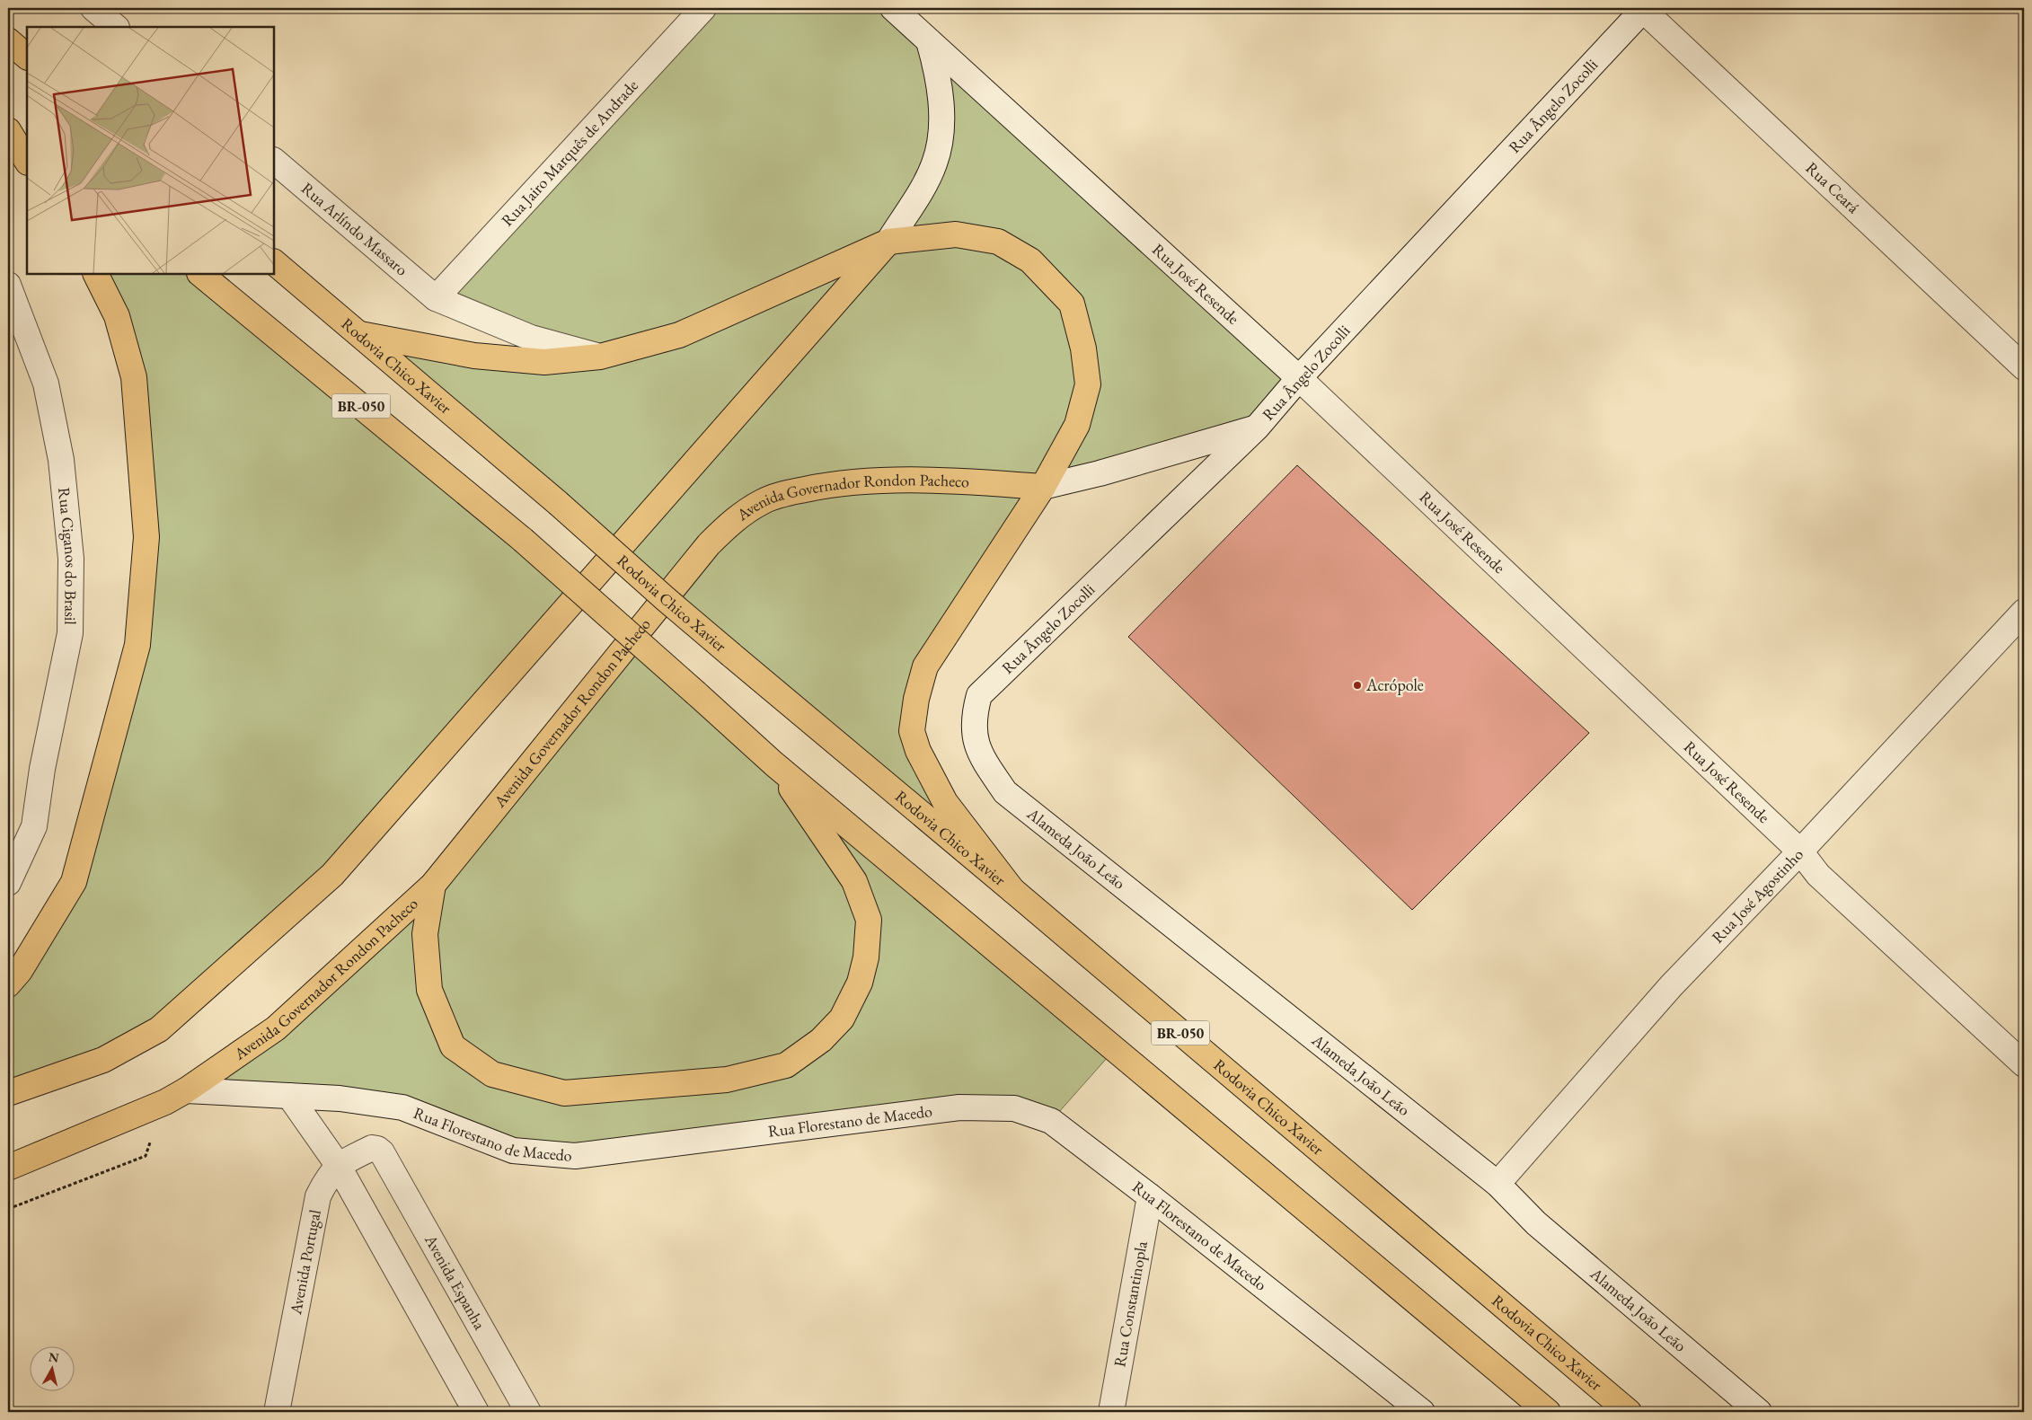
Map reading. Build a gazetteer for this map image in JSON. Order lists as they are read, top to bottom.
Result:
{
  "streets": {
    "main road": ["Rodovia Chico Xavier", "BR-050", "Avenida Governador Rondon Pacheco"],
    "street": [
      "Rua Ângelo Zocolli",
      "Rua Jairo Marquês de Andrade",
      "Rua Ceará",
      "Rua Arlíndo Massaro",
      "Rua José Resende",
      "Rua Ciganos do Brasil",
      "Alameda João Leão",
      "Rua José Agostinho",
      "Rua Florestano de Macedo",
      "Avenida Portugal",
      "Avenida Espanha",
      "Rua Constantinopla"
    ]
  },
  "crossings": [
    ["Rua Ângelo Zocolli", "Rua Ceará"],
    ["Rua Ângelo Zocolli", "Rua José Resende"],
    ["Rua Ângelo Zocolli", "Avenida Governador Rondon Pacheco"],
    ["Rua Ângelo Zocolli", "Alameda João Leão"],
    ["Rua Jairo Marquês de Andrade", "Rua Arlíndo Massaro"],
    ["Rua José Resende", "Rua José Agostinho"],
    ["Avenida Governador Rondon Pacheco", "Rua Florestano de Macedo"],
    ["Alameda João Leão", "Rua José Agostinho"],
    ["Rua Florestano de Macedo", "Rua Constantinopla"],
    ["Avenida Portugal", "Avenida Espanha"]
  ],
  "places": ["Acrópole"],
  "north": "top"
}
